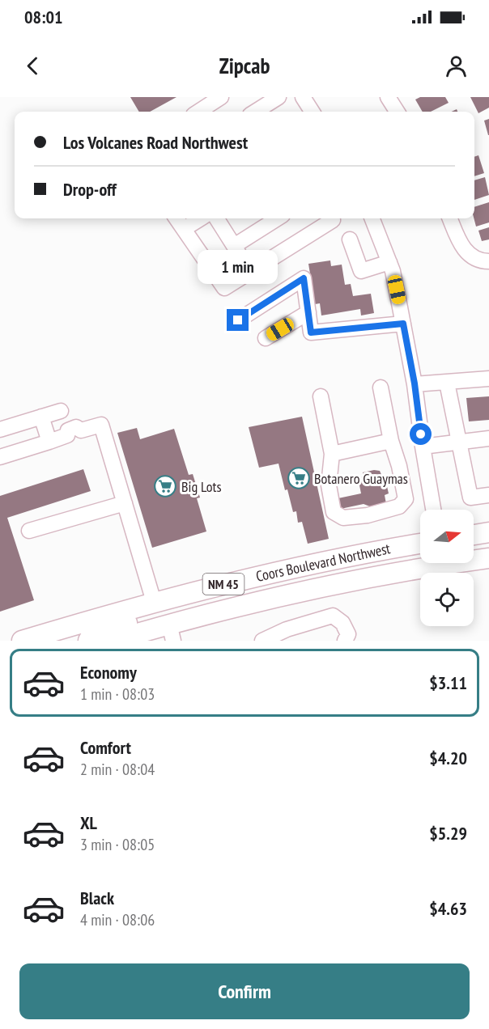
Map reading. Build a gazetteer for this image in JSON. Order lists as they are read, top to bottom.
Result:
{
  "streets": {
    "main road": ["Coors Boulevard Northwest", "NM 45"]
  },
  "places": {
    "supermarket": ["Botanero Guaymas", "Big Lots"]
  },
  "north": "right",
  "page": {
    "status": "08:01",
    "header": "Zipcab",
    "banner": ["Los Volcanes Road Northwest", "Drop-off"],
    "bubble": "1 min",
    "list": [
      {
        "name": "Economy",
        "note": "1 min · 08:03",
        "value": "$3.11"
      },
      {
        "name": "Comfort",
        "note": "2 min · 08:04",
        "value": "$4.20"
      },
      {
        "name": "XL",
        "note": "3 min · 08:05",
        "value": "$5.29"
      },
      {
        "name": "Black",
        "note": "4 min · 08:06",
        "value": "$4.63"
      }
    ],
    "buttons": "Confirm"
  }
}
